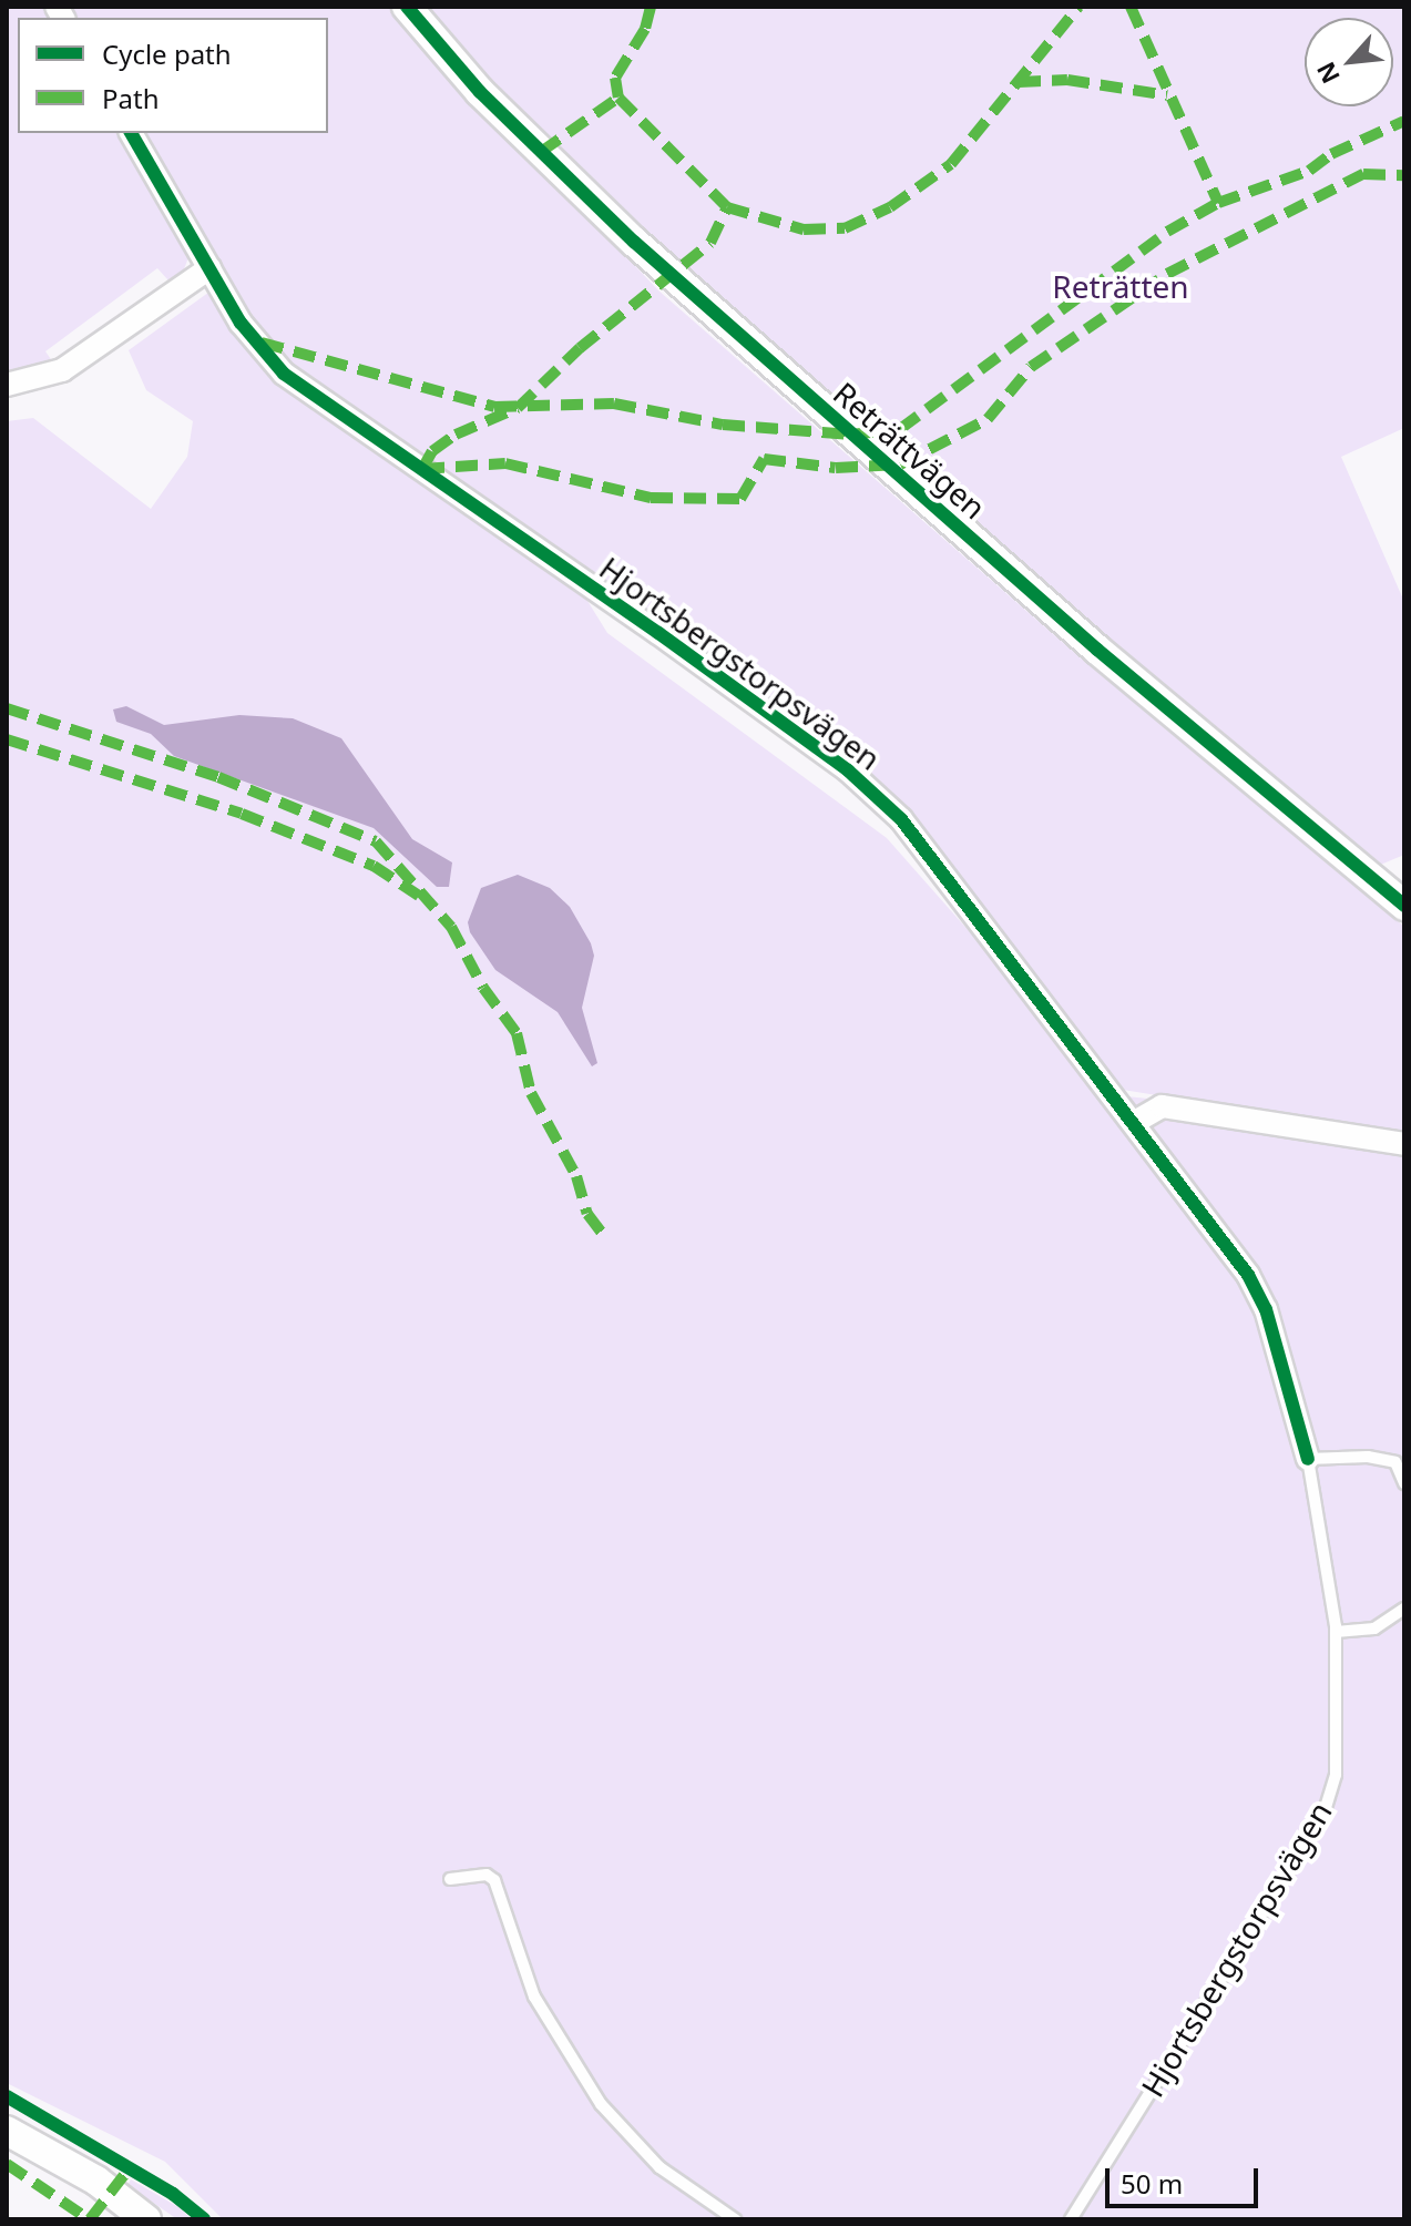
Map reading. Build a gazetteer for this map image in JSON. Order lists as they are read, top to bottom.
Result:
{
  "streets": {
    "street": ["Reträttvägen", "Hjortsbergstorpsvägen"]
  },
  "parks": ["Reträtten"],
  "legend": ["Cycle path", "Path"],
  "scale_bar": "50 m",
  "north": "bottom left"
}
